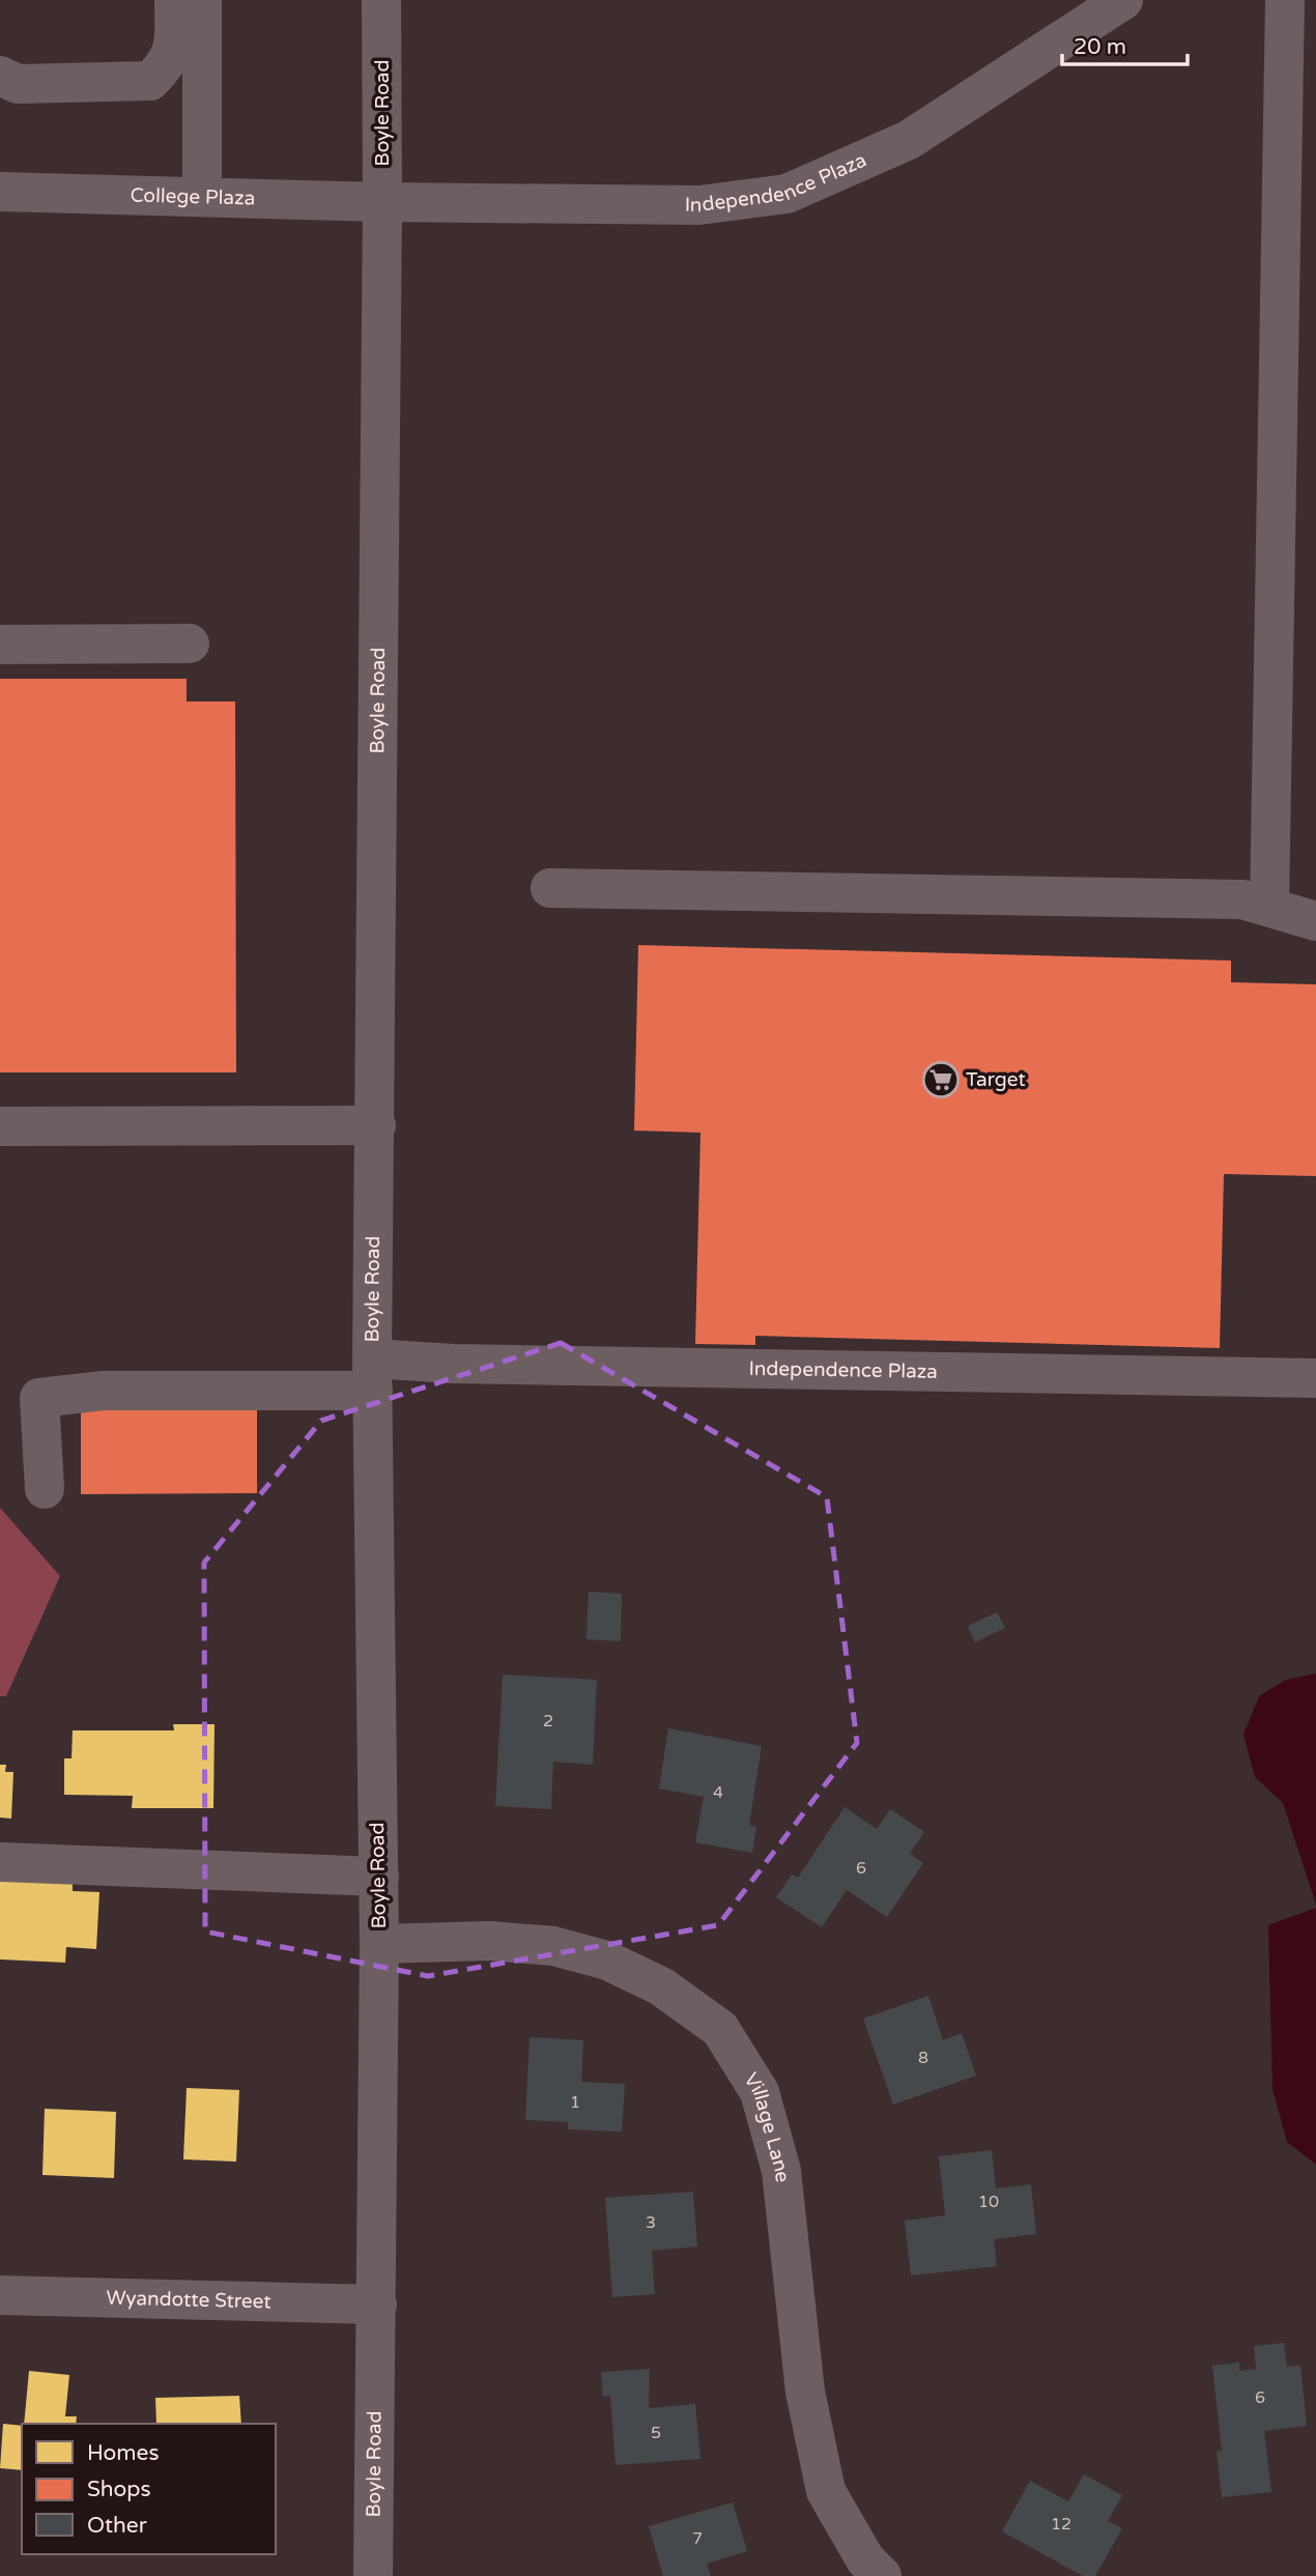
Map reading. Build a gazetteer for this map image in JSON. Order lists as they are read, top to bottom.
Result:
{
  "streets": {
    "street": [
      "Boyle Road",
      "Independence Plaza",
      "College Plaza",
      "Village Lane",
      "Wyandotte Street"
    ]
  },
  "crossings": [
    ["Boyle Road", "Independence Plaza"],
    ["Boyle Road", "College Plaza"],
    ["Boyle Road", "Village Lane"],
    ["Boyle Road", "Wyandotte Street"],
    ["Independence Plaza", "College Plaza"]
  ],
  "places": {
    "supermarket": ["Target"]
  },
  "house_numbers": [
    "2",
    "4",
    "6",
    "8",
    "1",
    "10",
    "3",
    "6",
    "5",
    "12",
    "7"
  ],
  "legend": ["Homes", "Shops", "Other"],
  "scale_bar": "20 m"
}
